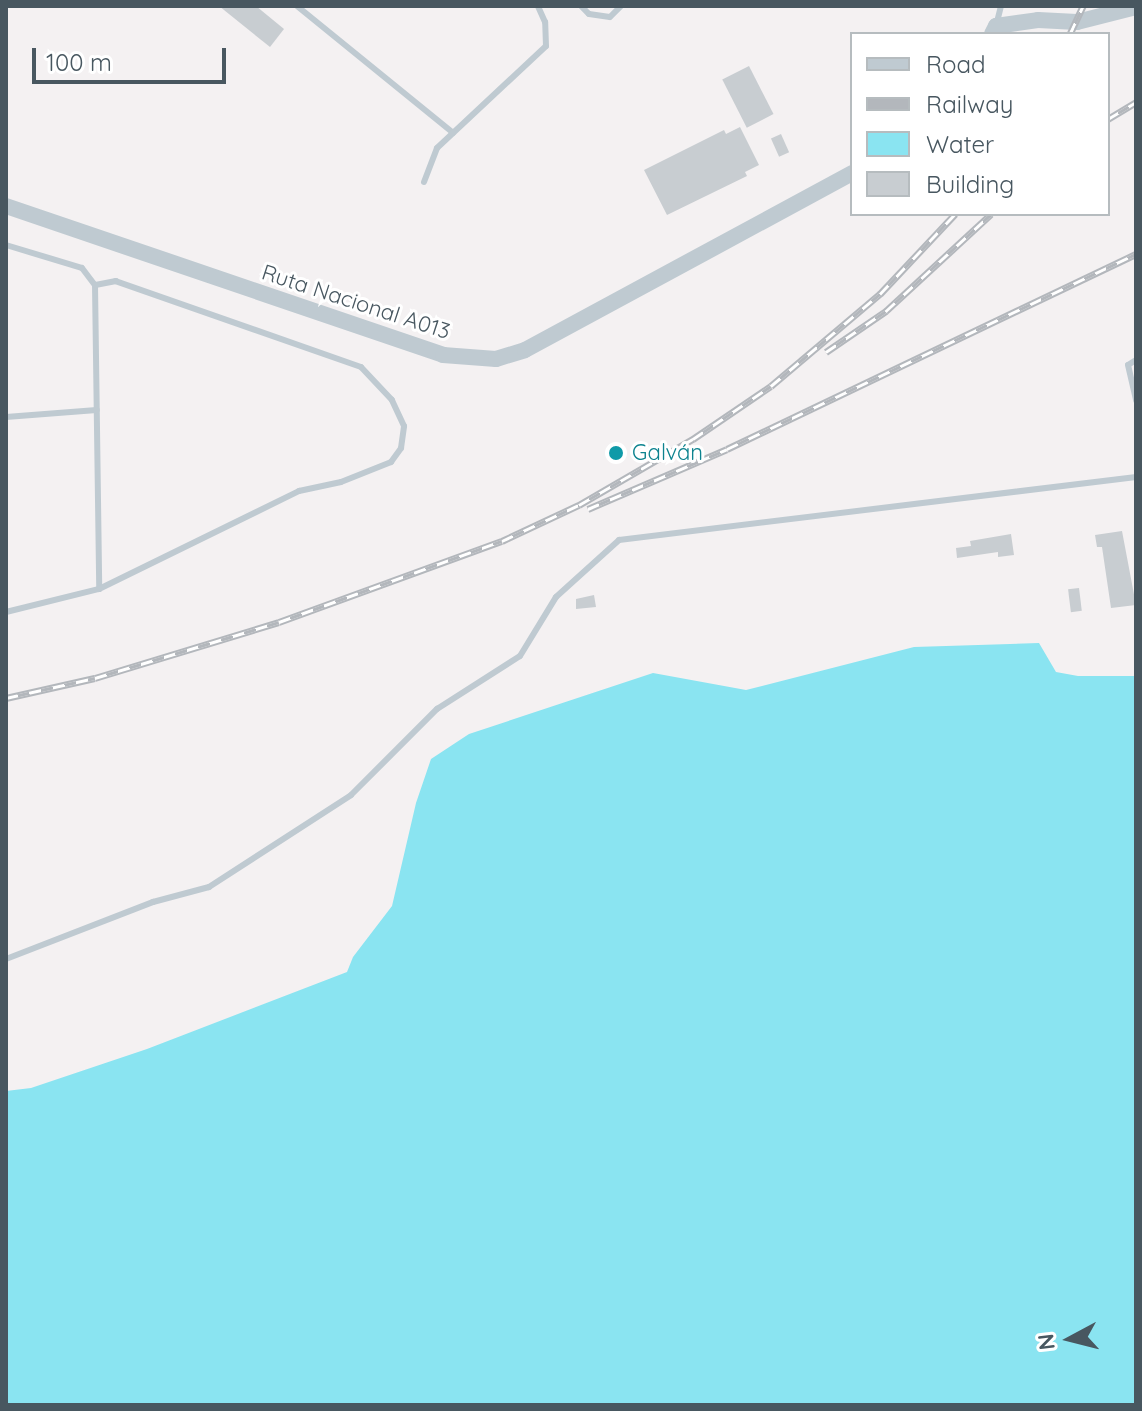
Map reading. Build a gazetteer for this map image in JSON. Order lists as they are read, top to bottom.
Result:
{
  "streets": {
    "street": ["Ruta Nacional A013"]
  },
  "places": ["Galván"],
  "legend": [
    "Road",
    "Railway",
    "Water",
    "Building"
  ],
  "scale_bar": "100 m",
  "north": "left"
}
